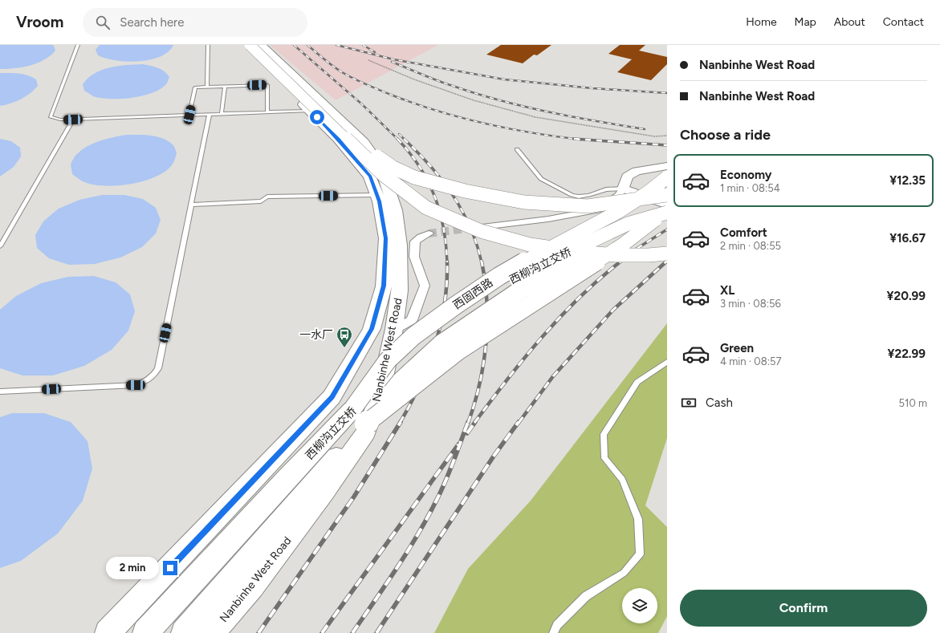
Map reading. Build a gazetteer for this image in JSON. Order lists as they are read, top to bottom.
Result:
{
  "streets": {
    "highway": ["西柳沟立交桥", "西固西路", "Nanbinhe West Road"]
  },
  "crossings": [
    ["西柳沟立交桥", "西固西路"]
  ],
  "places": {
    "bus stop": ["一水厂"]
  },
  "page": {
    "header": "Vroom",
    "search": "Search here",
    "nav": [
      "Home",
      "Map",
      "About",
      "Contact"
    ],
    "banner": ["Nanbinhe West Road", "Nanbinhe West Road"],
    "heading": "Choose a ride",
    "list": [
      {
        "name": "Economy",
        "note": "1 min · 08:54",
        "value": "¥12.35"
      },
      {
        "name": "Comfort",
        "note": "2 min · 08:55",
        "value": "¥16.67"
      },
      {
        "name": "XL",
        "note": "3 min · 08:56",
        "value": "¥20.99"
      },
      {
        "name": "Green",
        "note": "4 min · 08:57",
        "value": "¥22.99"
      }
    ],
    "pay": ["Cash", "510 m"],
    "bubble": "2 min",
    "buttons": "Confirm"
  }
}
